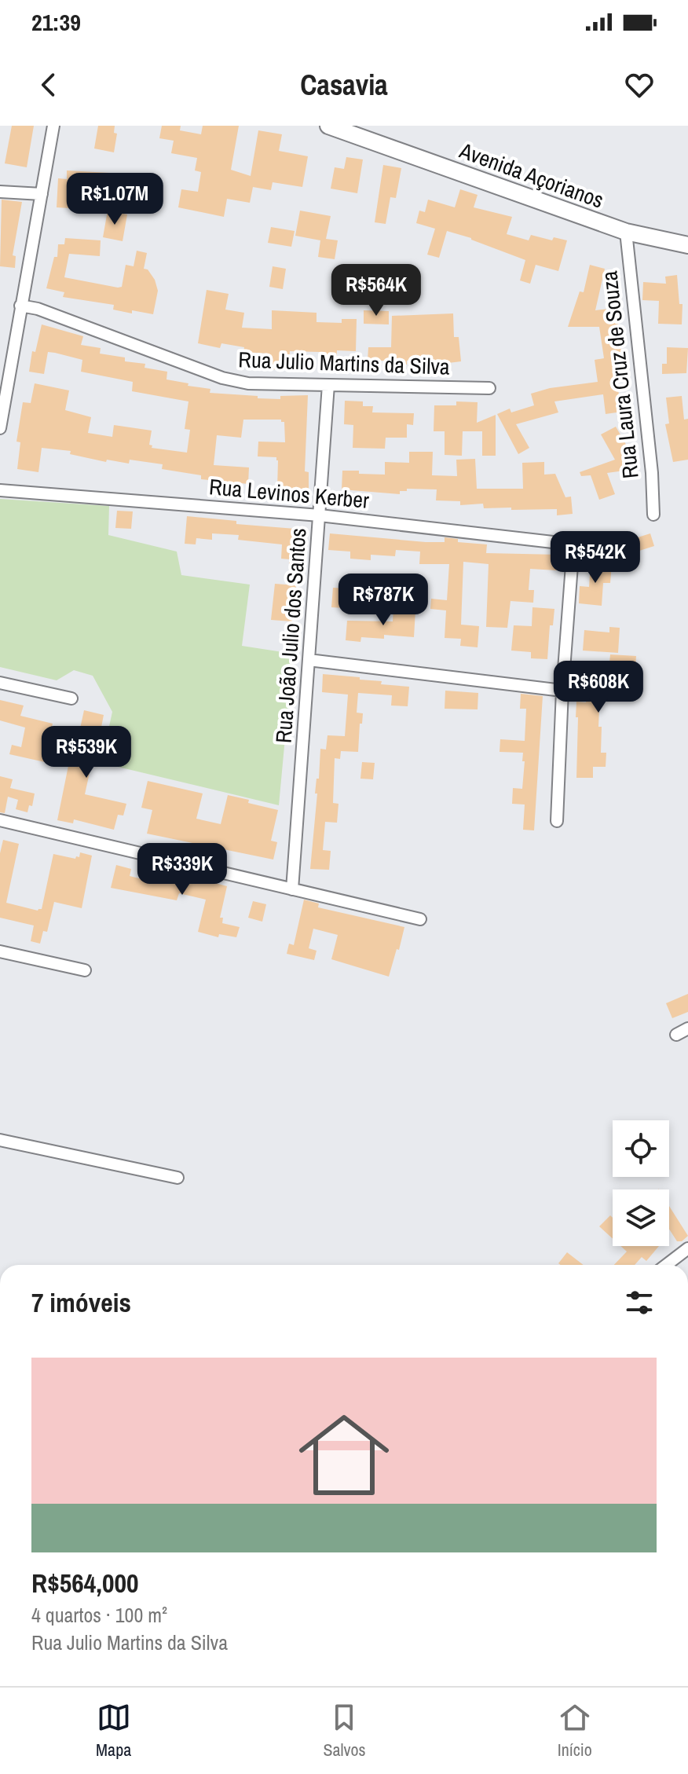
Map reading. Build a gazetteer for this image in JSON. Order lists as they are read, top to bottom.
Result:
{
  "streets": {
    "street": [
      "Avenida Açorianos",
      "Rua Julio Martins da Silva",
      "Rua Laura Cruz de Souza",
      "Rua Levinos Kerber",
      "Rua João Julio dos Santos"
    ]
  },
  "crossings": [
    ["Avenida Açorianos", "Rua Laura Cruz de Souza"],
    ["Rua Julio Martins da Silva", "Rua João Julio dos Santos"],
    ["Rua Levinos Kerber", "Rua João Julio dos Santos"]
  ],
  "page": {
    "status": "21:39",
    "header": "Casavia",
    "price": [
      "R$1.07M",
      "R$564K",
      "R$542K",
      "R$787K",
      "R$608K",
      "R$539K",
      "R$339K"
    ],
    "heading": "7 imóveis",
    "list": [
      {
        "name": "R$564,000",
        "note": "4 quartos · 100 m² · Rua Julio Martins da Silva"
      }
    ],
    "tabs": ["Mapa", "Salvos", "Início"]
  }
}
